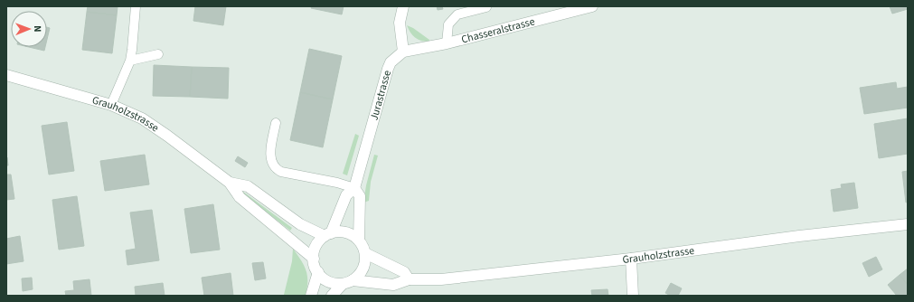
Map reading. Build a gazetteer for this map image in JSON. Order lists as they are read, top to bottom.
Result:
{
  "streets": {
    "street": ["Chasseralstrasse", "Jurastrasse", "Grauholzstrasse"]
  },
  "crossings": [
    ["Chasseralstrasse", "Jurastrasse"],
    ["Jurastrasse", "Grauholzstrasse"]
  ],
  "north": "right"
}
